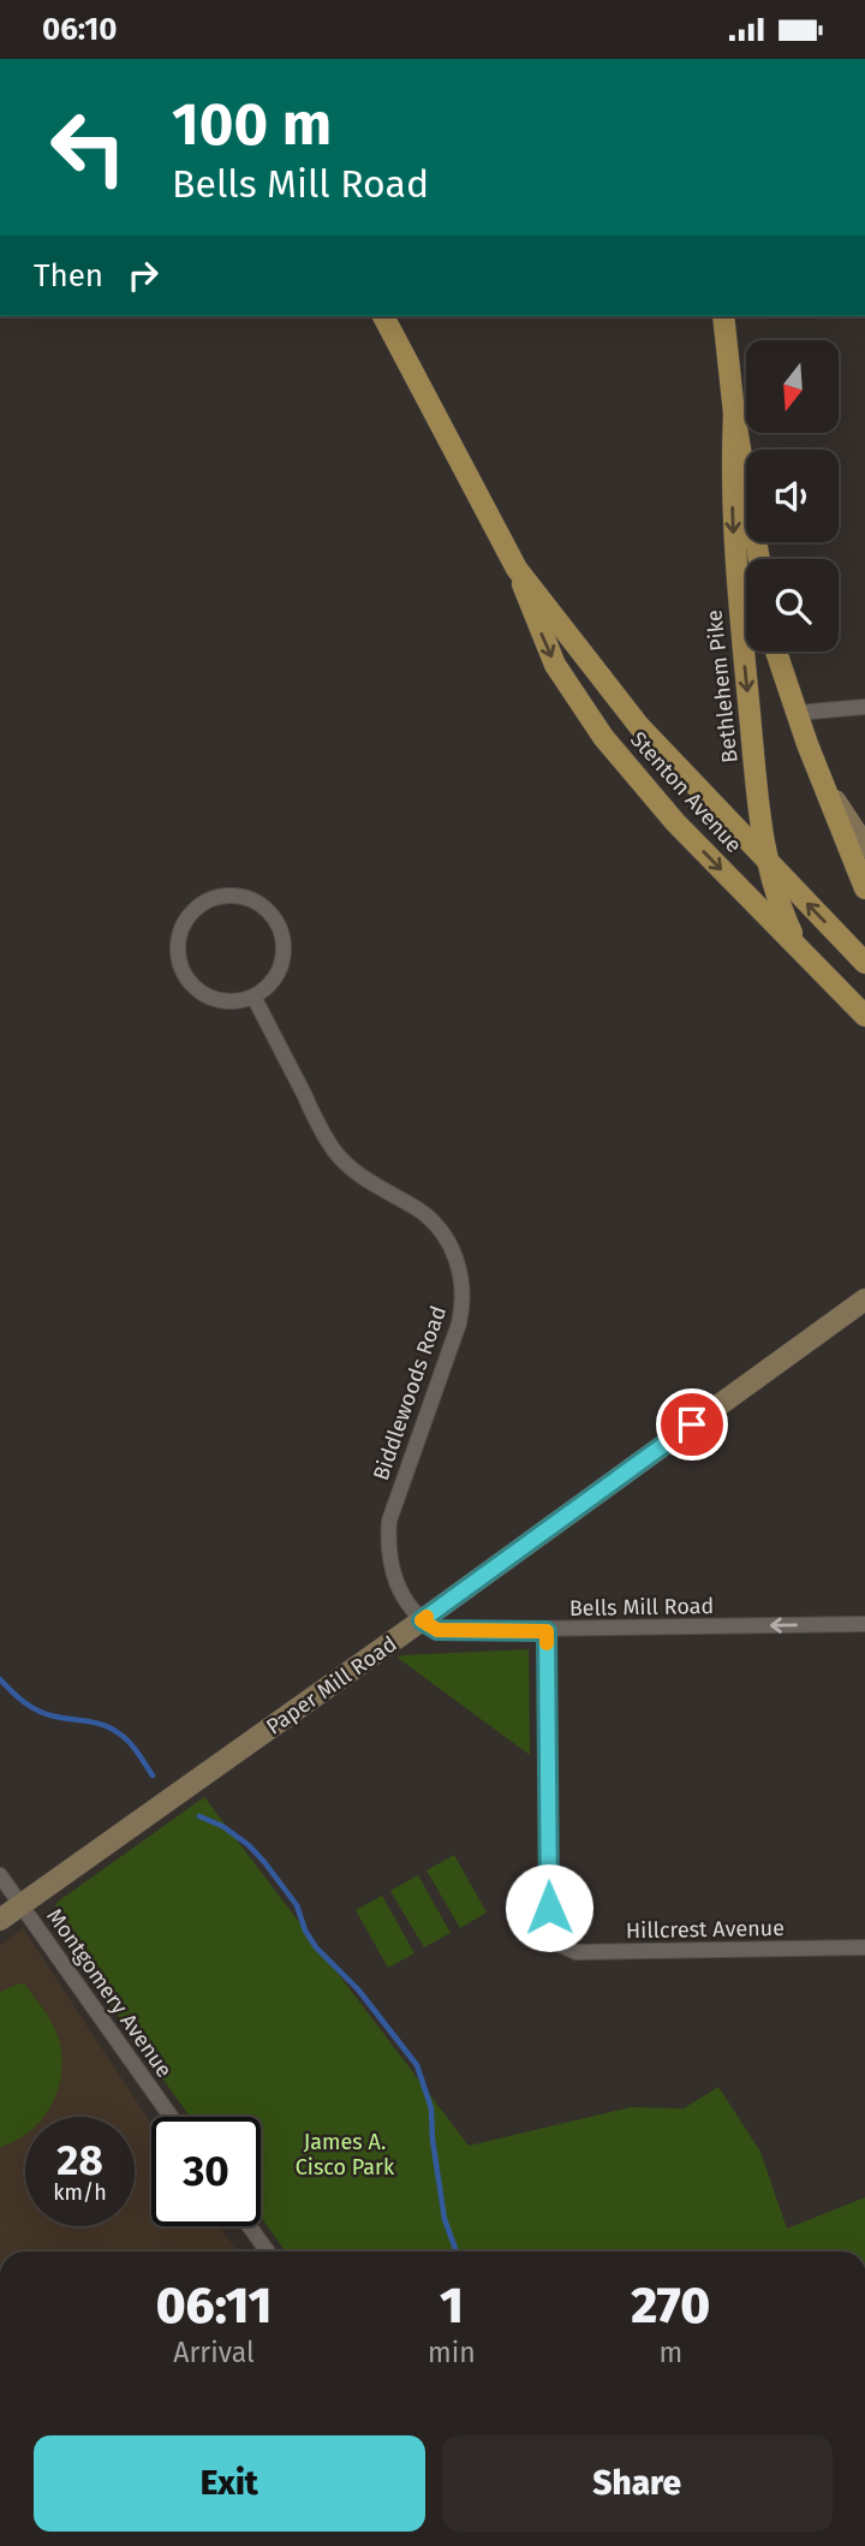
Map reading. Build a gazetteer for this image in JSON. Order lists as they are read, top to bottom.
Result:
{
  "streets": {
    "main road": ["Bethlehem Pike", "Stenton Avenue", "Paper Mill Road"],
    "street": [
      "Biddlewoods Road",
      "Bells Mill Road",
      "Hillcrest Avenue",
      "Montgomery Avenue"
    ]
  },
  "crossings": [
    ["Bethlehem Pike", "Stenton Avenue"],
    ["Biddlewoods Road", "Bells Mill Road"],
    ["Biddlewoods Road", "Paper Mill Road"],
    ["Bells Mill Road", "Paper Mill Road"],
    ["Bells Mill Road", "Hillcrest Avenue"],
    ["Paper Mill Road", "Montgomery Avenue"]
  ],
  "one_way": ["Bells Mill Road"],
  "parks": ["James A. Cisco Park"],
  "north": "bottom",
  "page": {
    "status": "06:10",
    "turn": ["100 m", "Bells Mill Road"],
    "then": "Then",
    "speed": "28 km/h",
    "limit": "30",
    "eta": [
      "06:11",
      "Arrival",
      "1",
      "min",
      "270",
      "m"
    ],
    "buttons": ["Exit", "Share"]
  }
}
